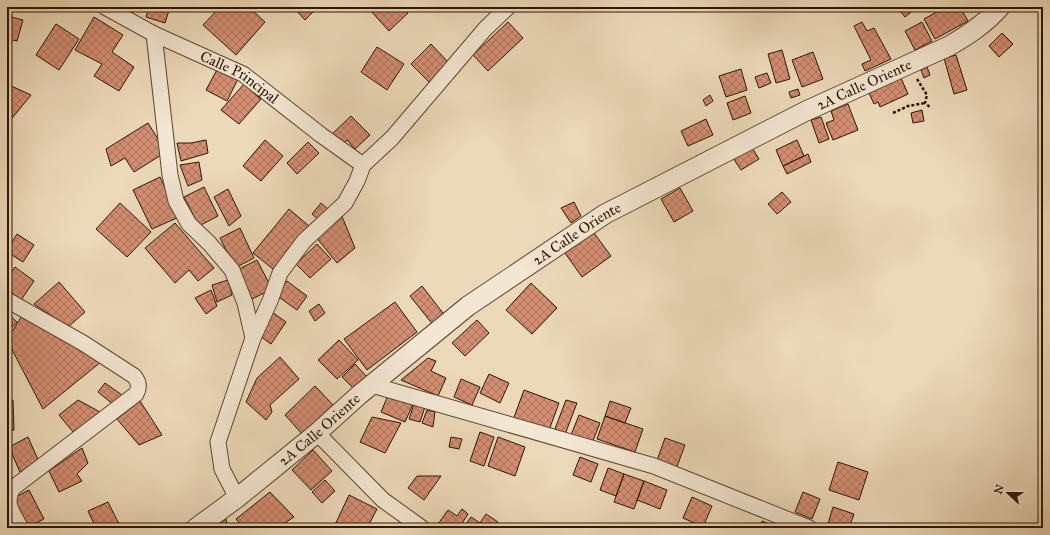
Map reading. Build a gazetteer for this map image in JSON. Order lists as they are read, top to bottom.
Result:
{
  "streets": {
    "street": ["Calle Principal", "2A Calle Oriente"]
  },
  "north": "left"
}
